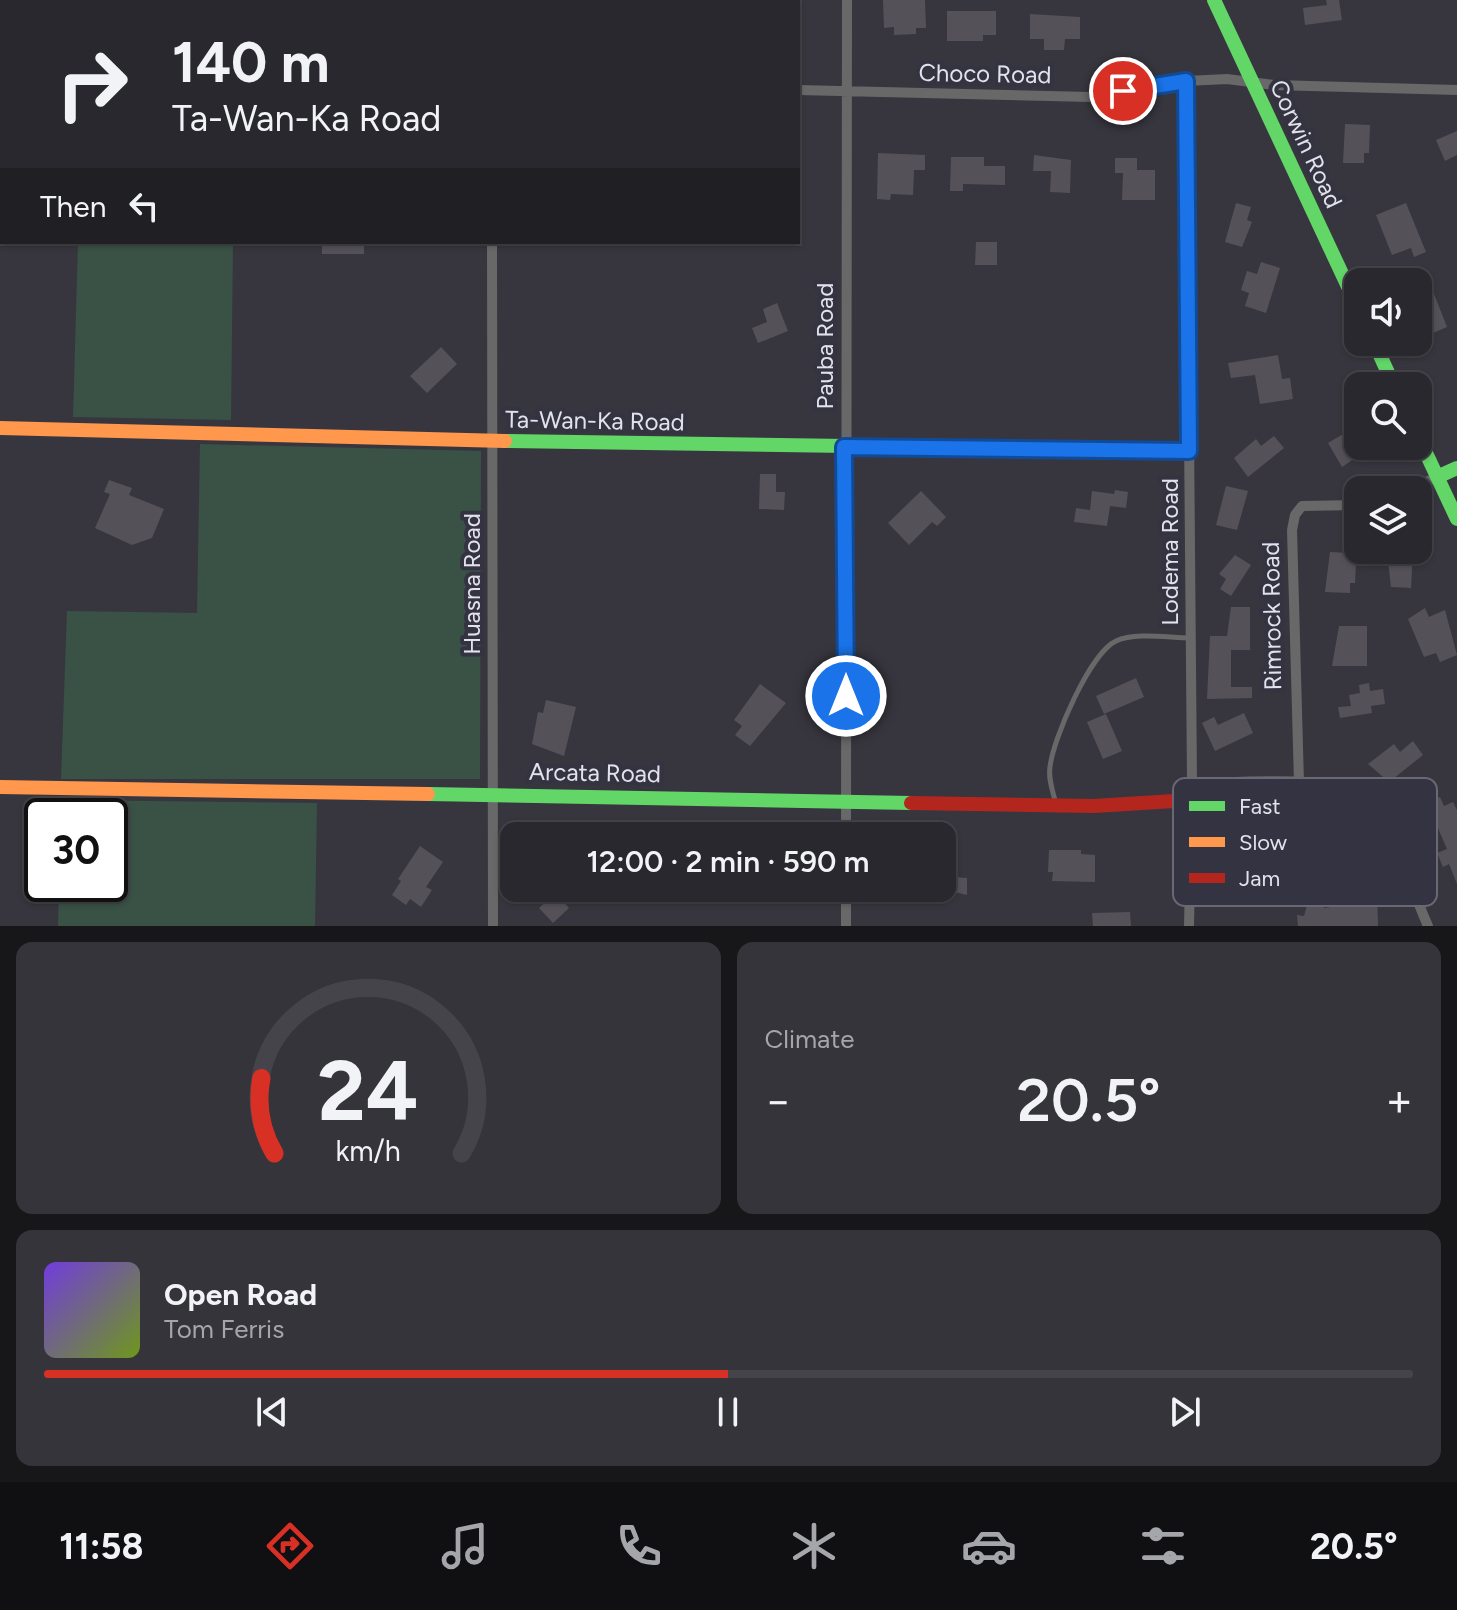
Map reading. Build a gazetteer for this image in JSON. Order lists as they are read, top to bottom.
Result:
{
  "streets": {
    "street": [
      "Choco Road",
      "Corwin Road",
      "Pauba Road",
      "Ta-Wan-Ka Road",
      "Lodema Road",
      "Huasna Road",
      "Rimrock Road",
      "Arcata Road"
    ]
  },
  "crossings": [
    ["Choco Road", "Corwin Road"],
    ["Choco Road", "Pauba Road"],
    ["Choco Road", "Lodema Road"],
    ["Pauba Road", "Ta-Wan-Ka Road"],
    ["Pauba Road", "Arcata Road"],
    ["Ta-Wan-Ka Road", "Lodema Road"],
    ["Ta-Wan-Ka Road", "Huasna Road"],
    ["Huasna Road", "Arcata Road"]
  ],
  "legend": ["Fast", "Slow", "Jam"],
  "page": {
    "turn": ["140 m", "Ta-Wan-Ka Road"],
    "then": "Then",
    "limit": "30",
    "trip": "12:00 · 2 min · 590 m",
    "tile": "Climate",
    "heat": ["−", "20.5°", "+"],
    "song": ["Open Road", "Tom Ferris"],
    "tabs": ["11:58", "20.5°"],
    "gauge": ["24", "km/h"]
  }
}
